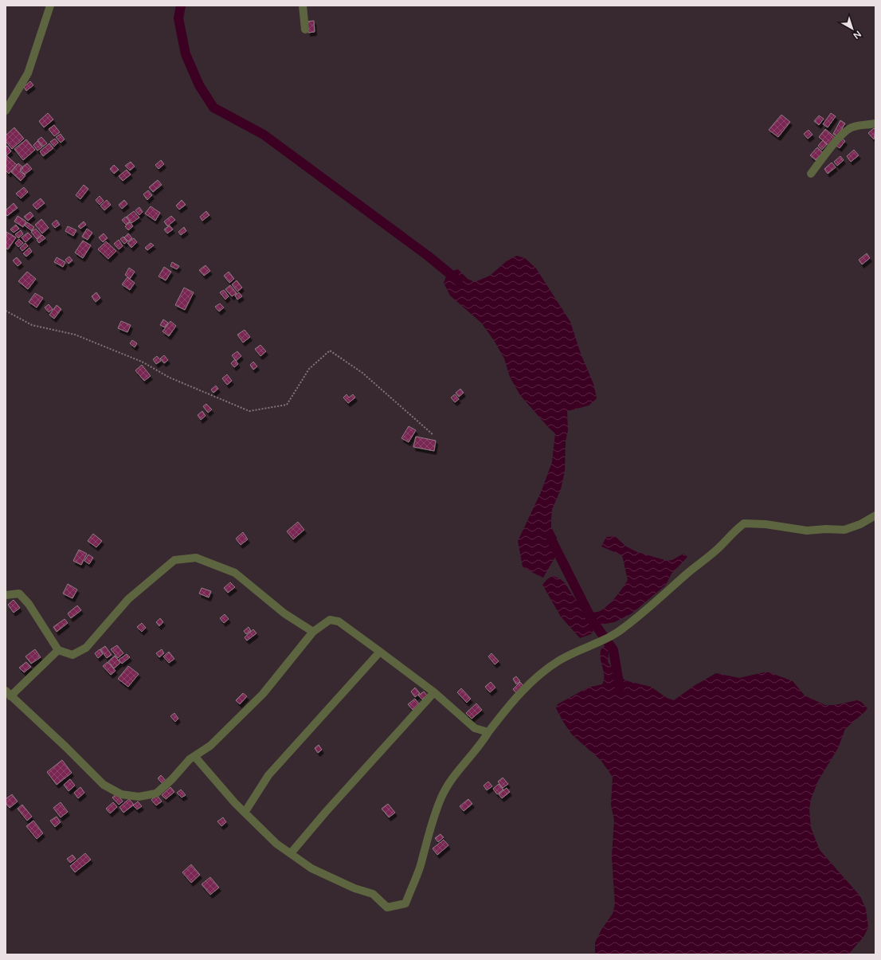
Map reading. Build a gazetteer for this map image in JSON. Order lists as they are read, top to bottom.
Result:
{
  "north": "bottom right"
}
